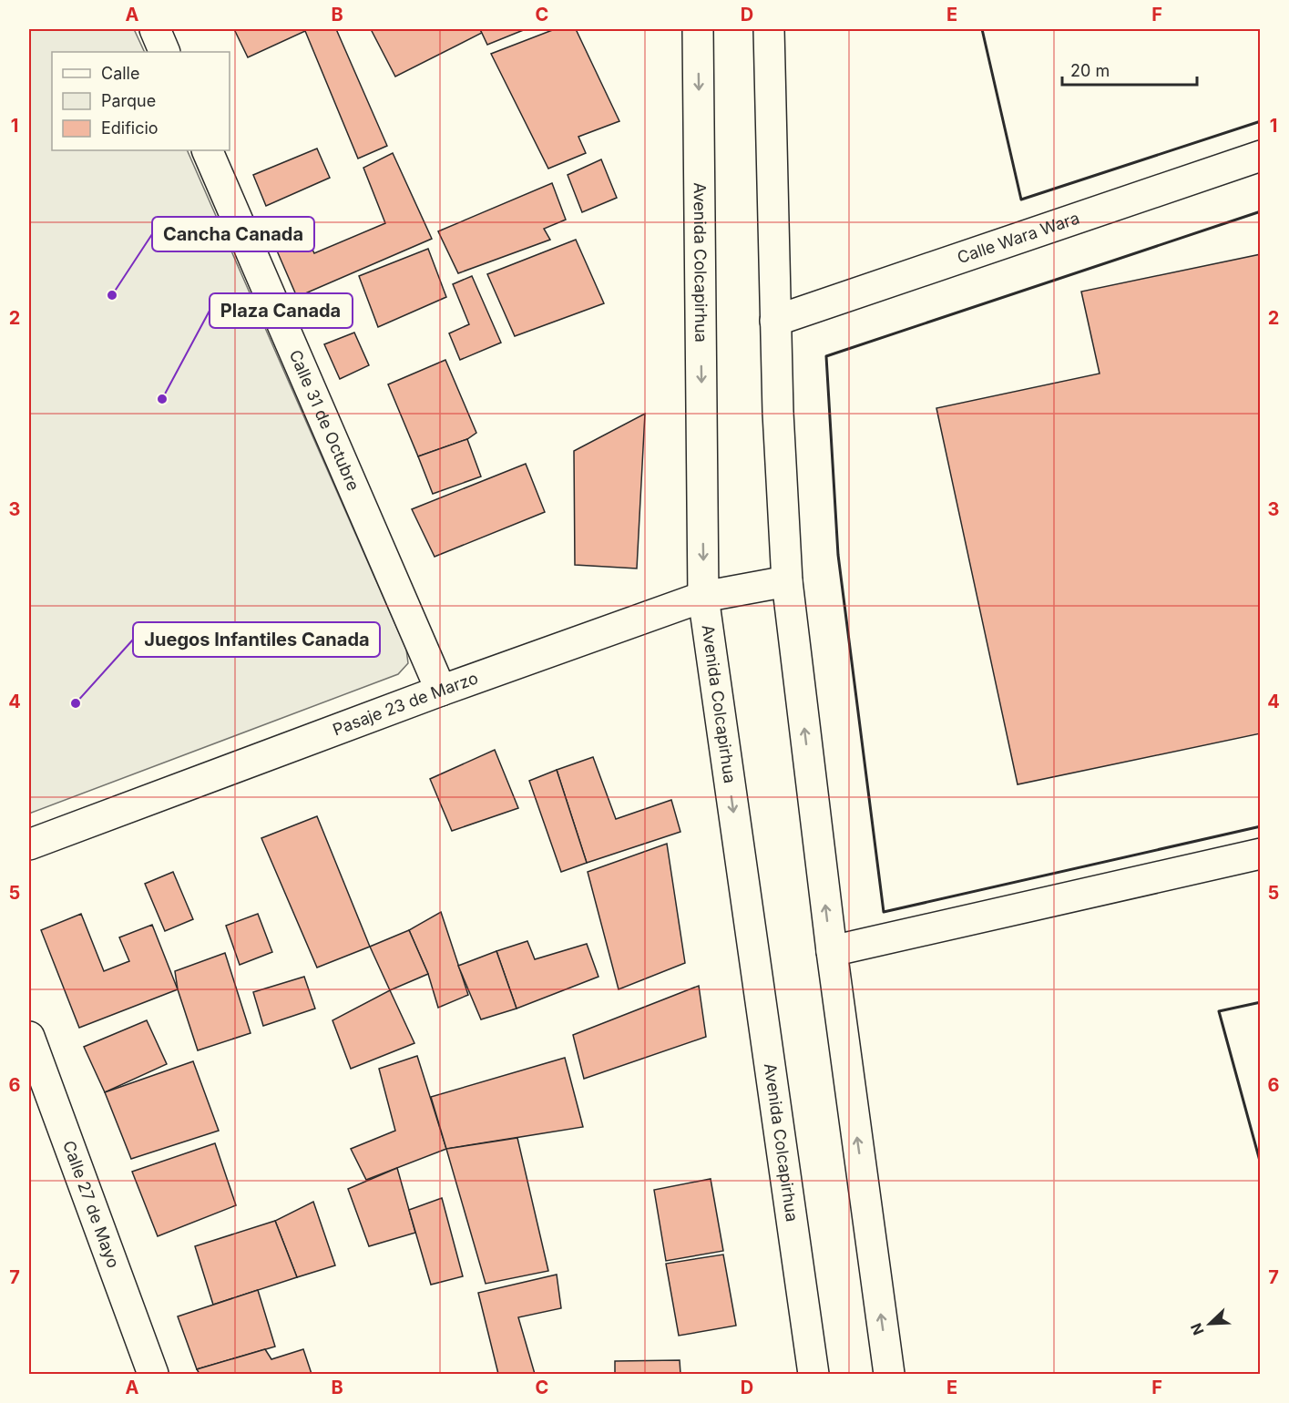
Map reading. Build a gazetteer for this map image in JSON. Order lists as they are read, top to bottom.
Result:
{
  "streets": {
    "street": [
      "Calle Wara Wara",
      "Avenida Colcapirhua",
      "Calle 31 de Octubre",
      "Pasaje 23 de Marzo",
      "Calle 27 de Mayo"
    ]
  },
  "crossings": [
    ["Avenida Colcapirhua", "Pasaje 23 de Marzo"],
    ["Calle 31 de Octubre", "Pasaje 23 de Marzo"]
  ],
  "places": ["Cancha Canada", "Plaza Canada", "Juegos Infantiles Canada"],
  "legend": ["Calle", "Parque", "Edificio"],
  "scale_bar": "20 m",
  "north": "bottom left",
  "grid": {
    "columns": [
      "A",
      "B",
      "C",
      "D",
      "E",
      "F"
    ],
    "rows": [
      "1",
      "2",
      "3",
      "4",
      "5",
      "6",
      "7"
    ]
  }
}
